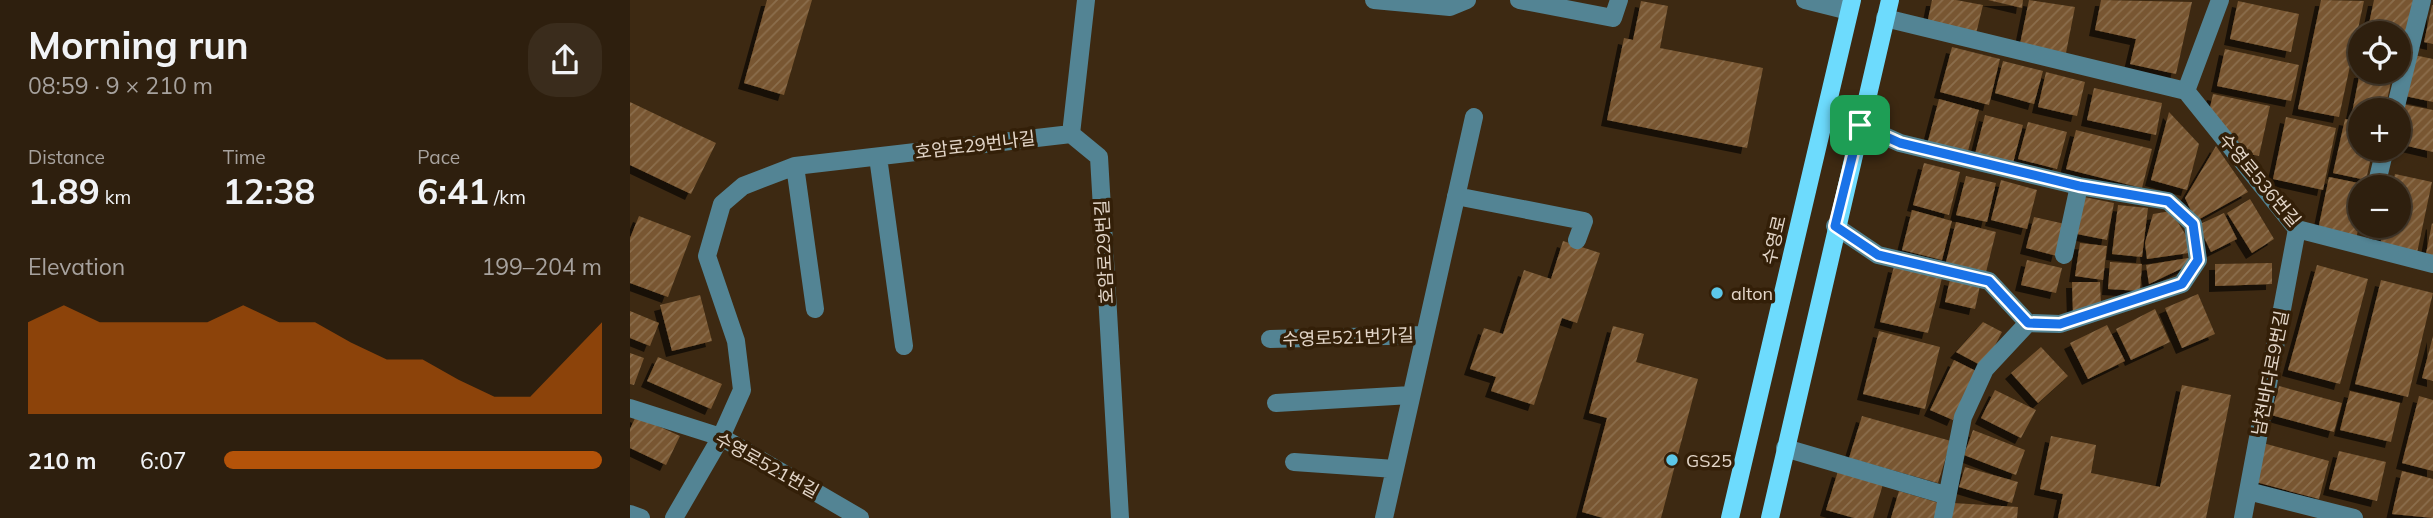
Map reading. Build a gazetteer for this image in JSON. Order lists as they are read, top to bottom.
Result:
{
  "streets": {
    "main road": ["수영로"],
    "street": [
      "호암로29번나길",
      "수영로536번길",
      "호암로29번길",
      "수영로521번가길",
      "남천바다로9번길",
      "수영로521번길"
    ]
  },
  "crossings": [
    ["호암로29번나길", "호암로29번길"],
    ["호암로29번나길", "수영로521번길"],
    ["수영로536번길", "남천바다로9번길"]
  ],
  "places": ["alton", "GS25"],
  "page": {
    "heading": ["Morning run", "08:59 · 9 × 210 m"],
    "map_buttons": ["+", "−"],
    "stats": [
      ["Distance", "1.89 km"],
      ["Time", "12:38"],
      ["Pace", "6:41 /km"]
    ],
    "chart": ["Elevation", "199–204 m"],
    "list": [
      {
        "name": "210 m",
        "note": "6:07"
      }
    ]
  }
}
